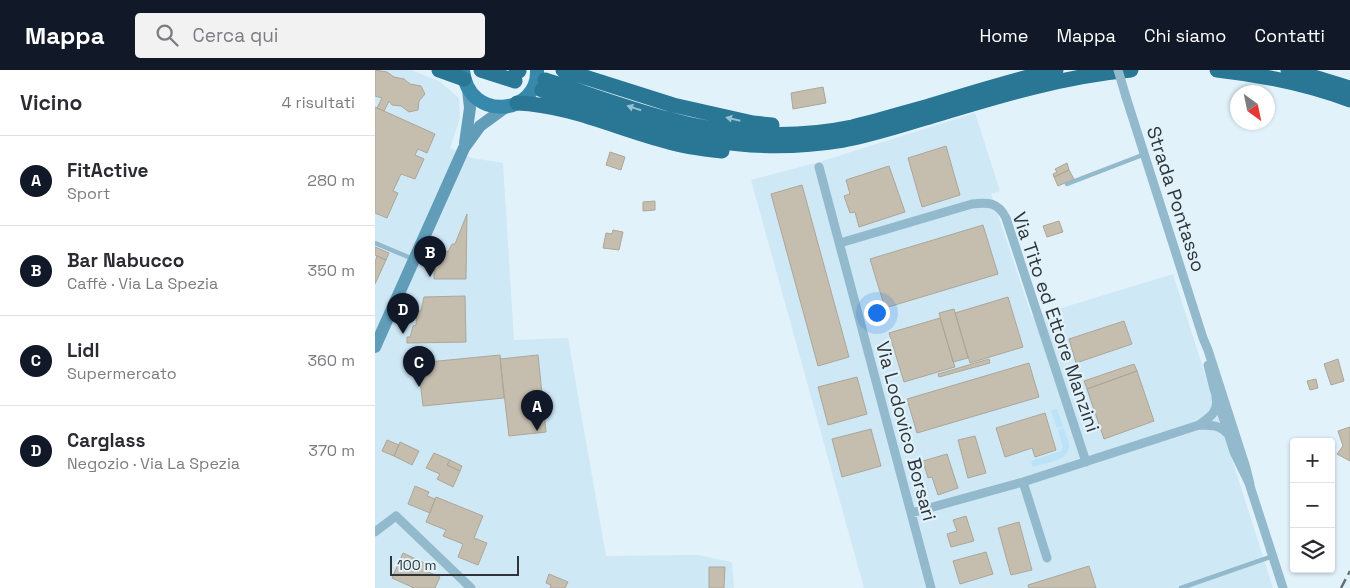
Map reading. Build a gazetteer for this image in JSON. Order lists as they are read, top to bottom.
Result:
{
  "streets": {
    "street": ["Strada Pontasso", "Via Tito ed Ettore Manzini", "Via Lodovico Borsari"]
  },
  "crossings": [
    ["Via Tito ed Ettore Manzini", "Via Lodovico Borsari"]
  ],
  "scale_bar": "100 m",
  "north": "bottom right",
  "page": {
    "header": "Mappa",
    "search": "Cerca qui",
    "nav": [
      "Home",
      "Mappa",
      "Chi siamo",
      "Contatti"
    ],
    "heading": ["Vicino", "4 risultati"],
    "list": [
      {
        "mark": "A",
        "name": "FitActive",
        "note": "Sport",
        "value": "280 m"
      },
      {
        "mark": "B",
        "name": "Bar Nabucco",
        "note": "Caffè · Via La Spezia",
        "value": "350 m"
      },
      {
        "mark": "C",
        "name": "Lidl",
        "note": "Supermercato",
        "value": "360 m"
      },
      {
        "mark": "D",
        "name": "Carglass",
        "note": "Negozio · Via La Spezia",
        "value": "370 m"
      }
    ],
    "pins": [
      "B",
      "D",
      "C",
      "A"
    ],
    "map_buttons": ["+", "−"],
    "scale": "100 m"
  }
}
